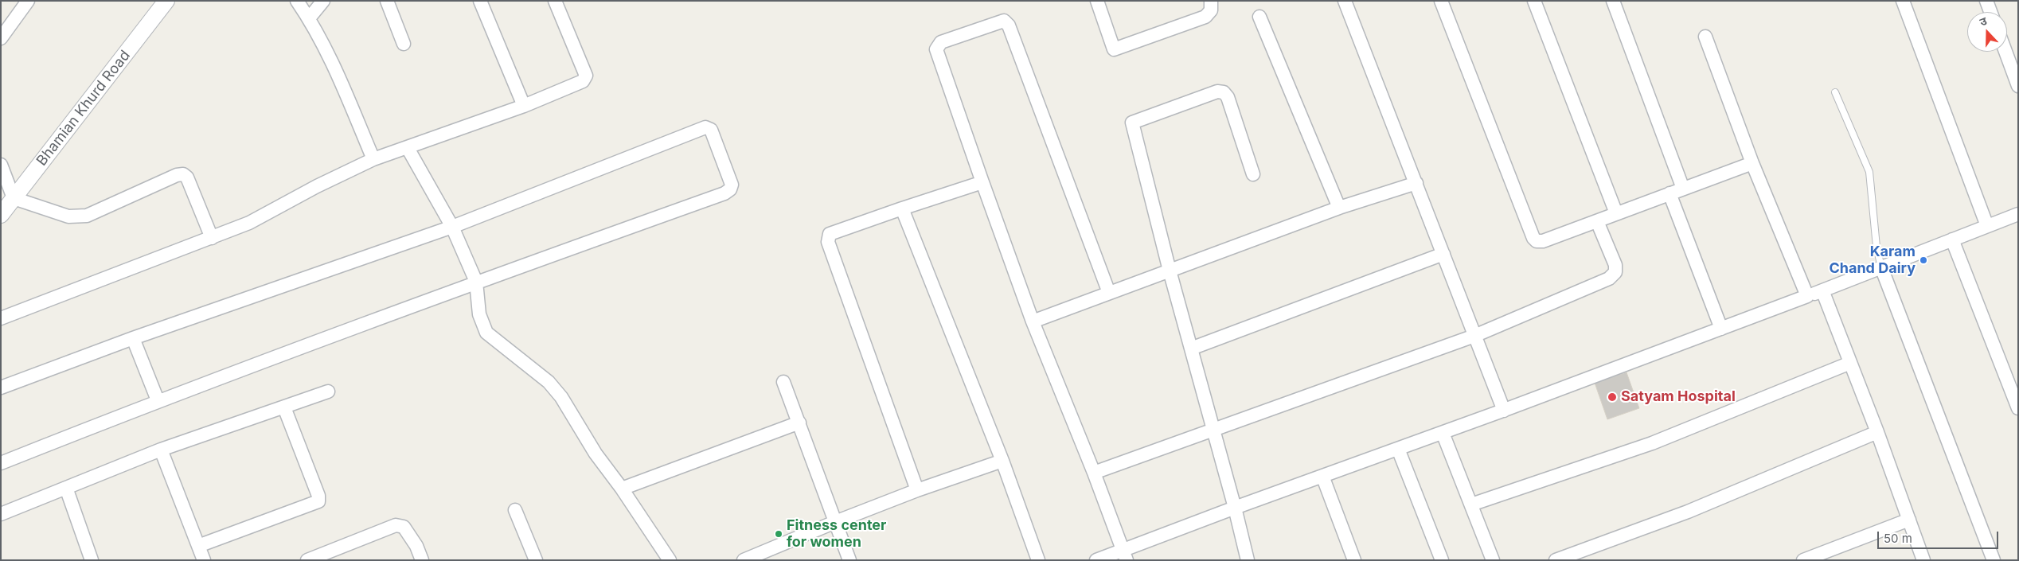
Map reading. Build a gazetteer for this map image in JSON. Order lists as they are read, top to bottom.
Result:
{
  "streets": {
    "street": ["Bhamian Khurd Road"]
  },
  "places": ["Karam Chand Dairy", "Satyam Hospital", "Fitness center for women"],
  "scale_bar": "50 m",
  "north": "top"
}
